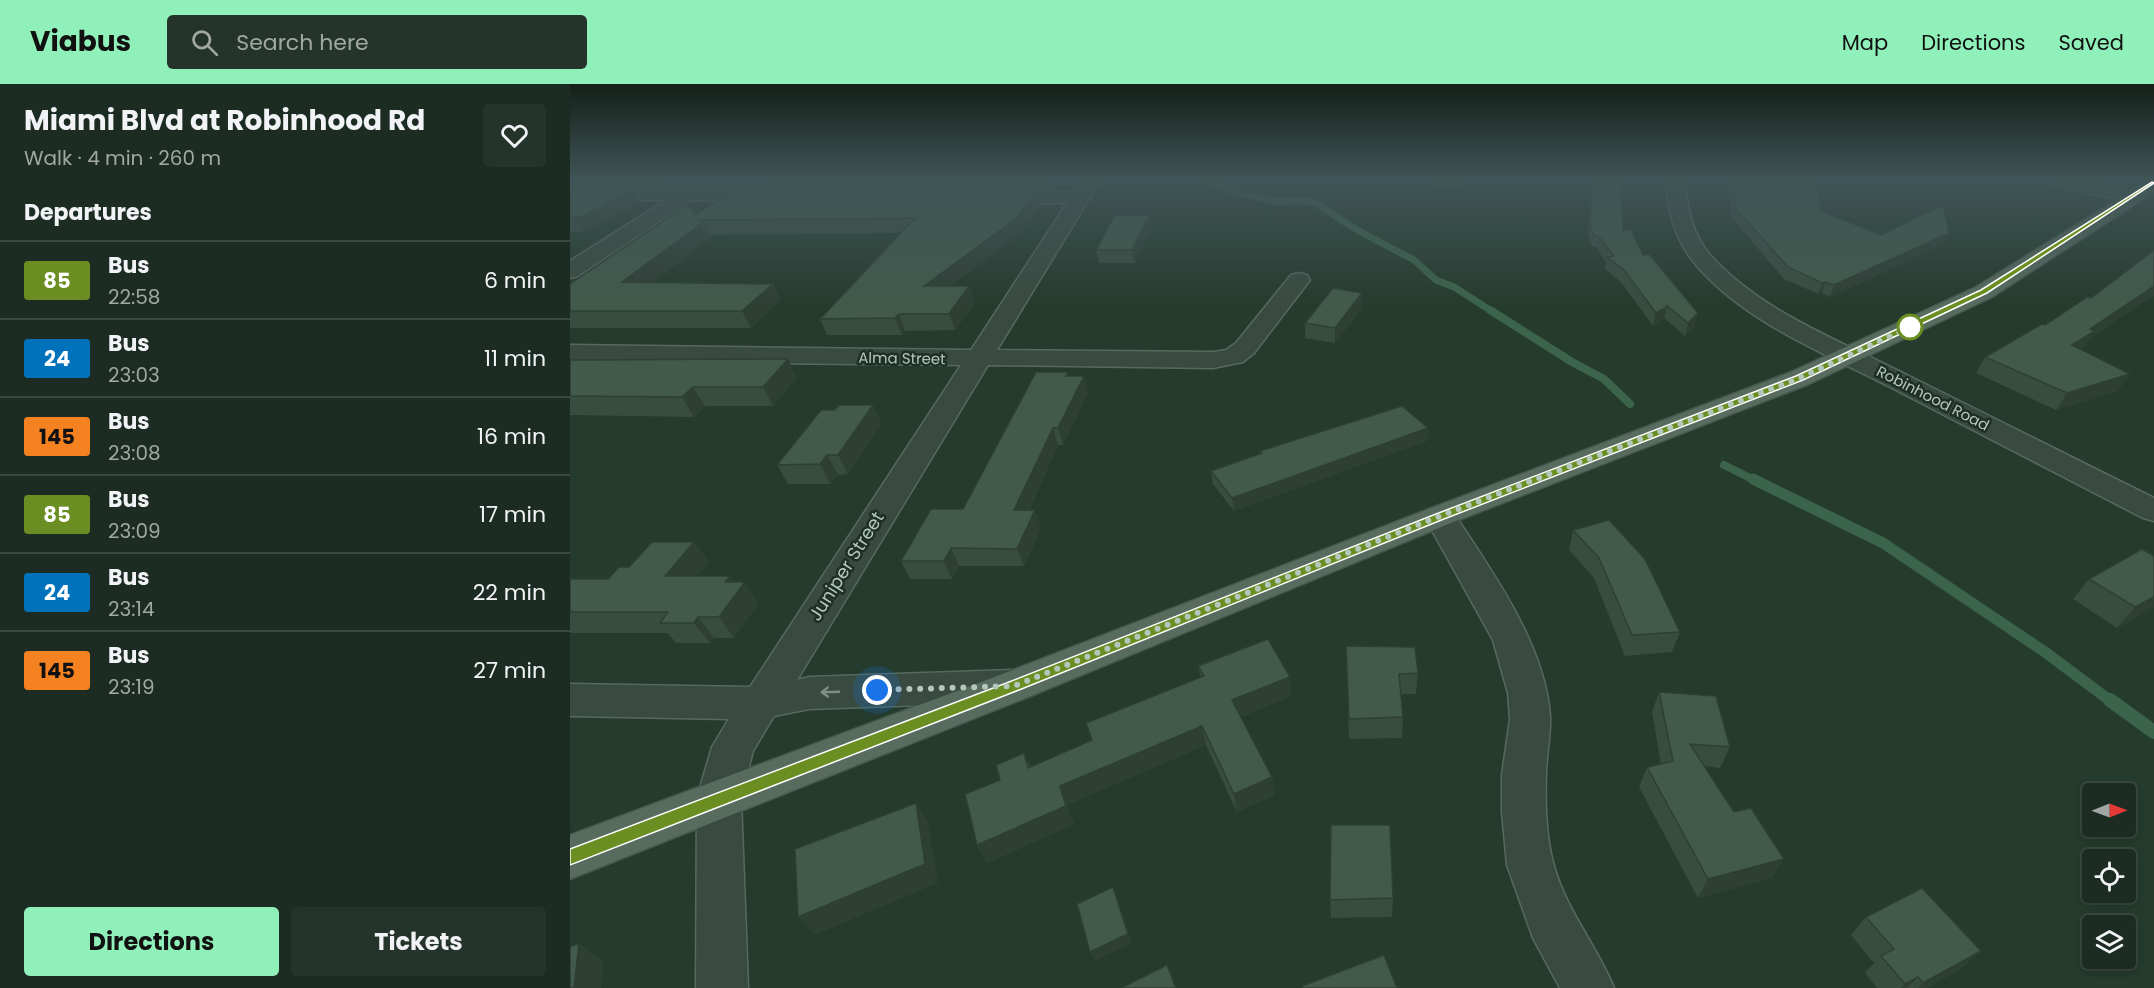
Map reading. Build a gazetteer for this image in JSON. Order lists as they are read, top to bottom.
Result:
{
  "streets": {
    "street": ["Alma Street", "Robinhood Road", "Juniper Street"]
  },
  "crossings": [
    ["Alma Street", "Juniper Street"]
  ],
  "lines": ["bus line 85"],
  "north": "right",
  "page": {
    "header": "Viabus",
    "search": "Search here",
    "nav": ["Map", "Directions", "Saved"],
    "heading": [
      ["Miami Blvd at Robinhood Rd", "Walk · 4 min · 260 m"],
      "Departures"
    ],
    "list": [
      {
        "mark": "85",
        "name": "Bus",
        "note": "22:58",
        "value": "6 min"
      },
      {
        "mark": "24",
        "name": "Bus",
        "note": "23:03",
        "value": "11 min"
      },
      {
        "mark": "145",
        "name": "Bus",
        "note": "23:08",
        "value": "16 min"
      },
      {
        "mark": "85",
        "name": "Bus",
        "note": "23:09",
        "value": "17 min"
      },
      {
        "mark": "24",
        "name": "Bus",
        "note": "23:14",
        "value": "22 min"
      },
      {
        "mark": "145",
        "name": "Bus",
        "note": "23:19",
        "value": "27 min"
      }
    ],
    "buttons": ["Directions", "Tickets"]
  }
}
